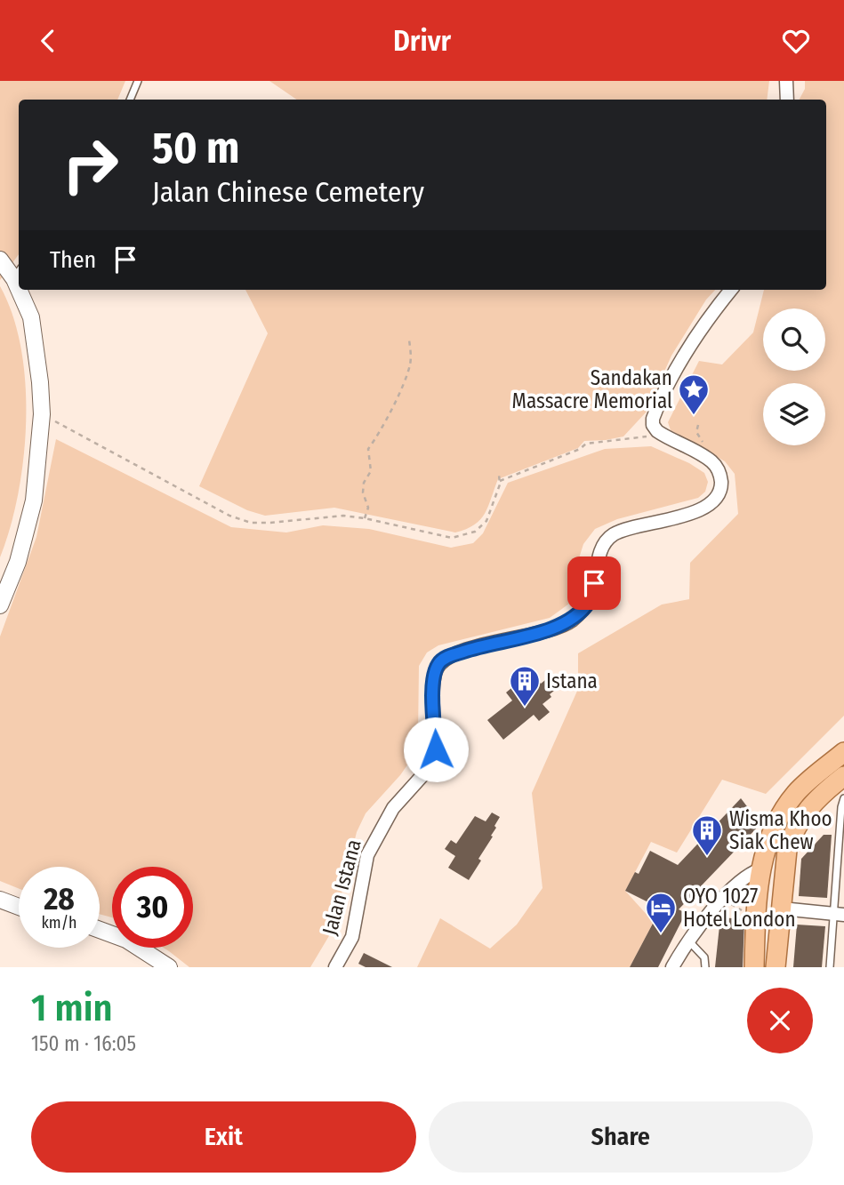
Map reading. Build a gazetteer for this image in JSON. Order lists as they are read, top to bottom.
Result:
{
  "streets": {
    "street": ["Jalan Istana"]
  },
  "places": {
    "place": ["Sandakan Massacre Memorial"],
    "building": ["Istana", "Wisma Khoo Siak Chew"],
    "hotel": ["OYO 1027 Hotel London"]
  },
  "page": {
    "header": "Drivr",
    "turn": ["50 m", "Jalan Chinese Cemetery"],
    "then": "Then",
    "speed": "28 km/h",
    "limit": "30",
    "heading": ["1 min", "150 m · 16:05"],
    "buttons": ["Exit", "Share"]
  }
}
